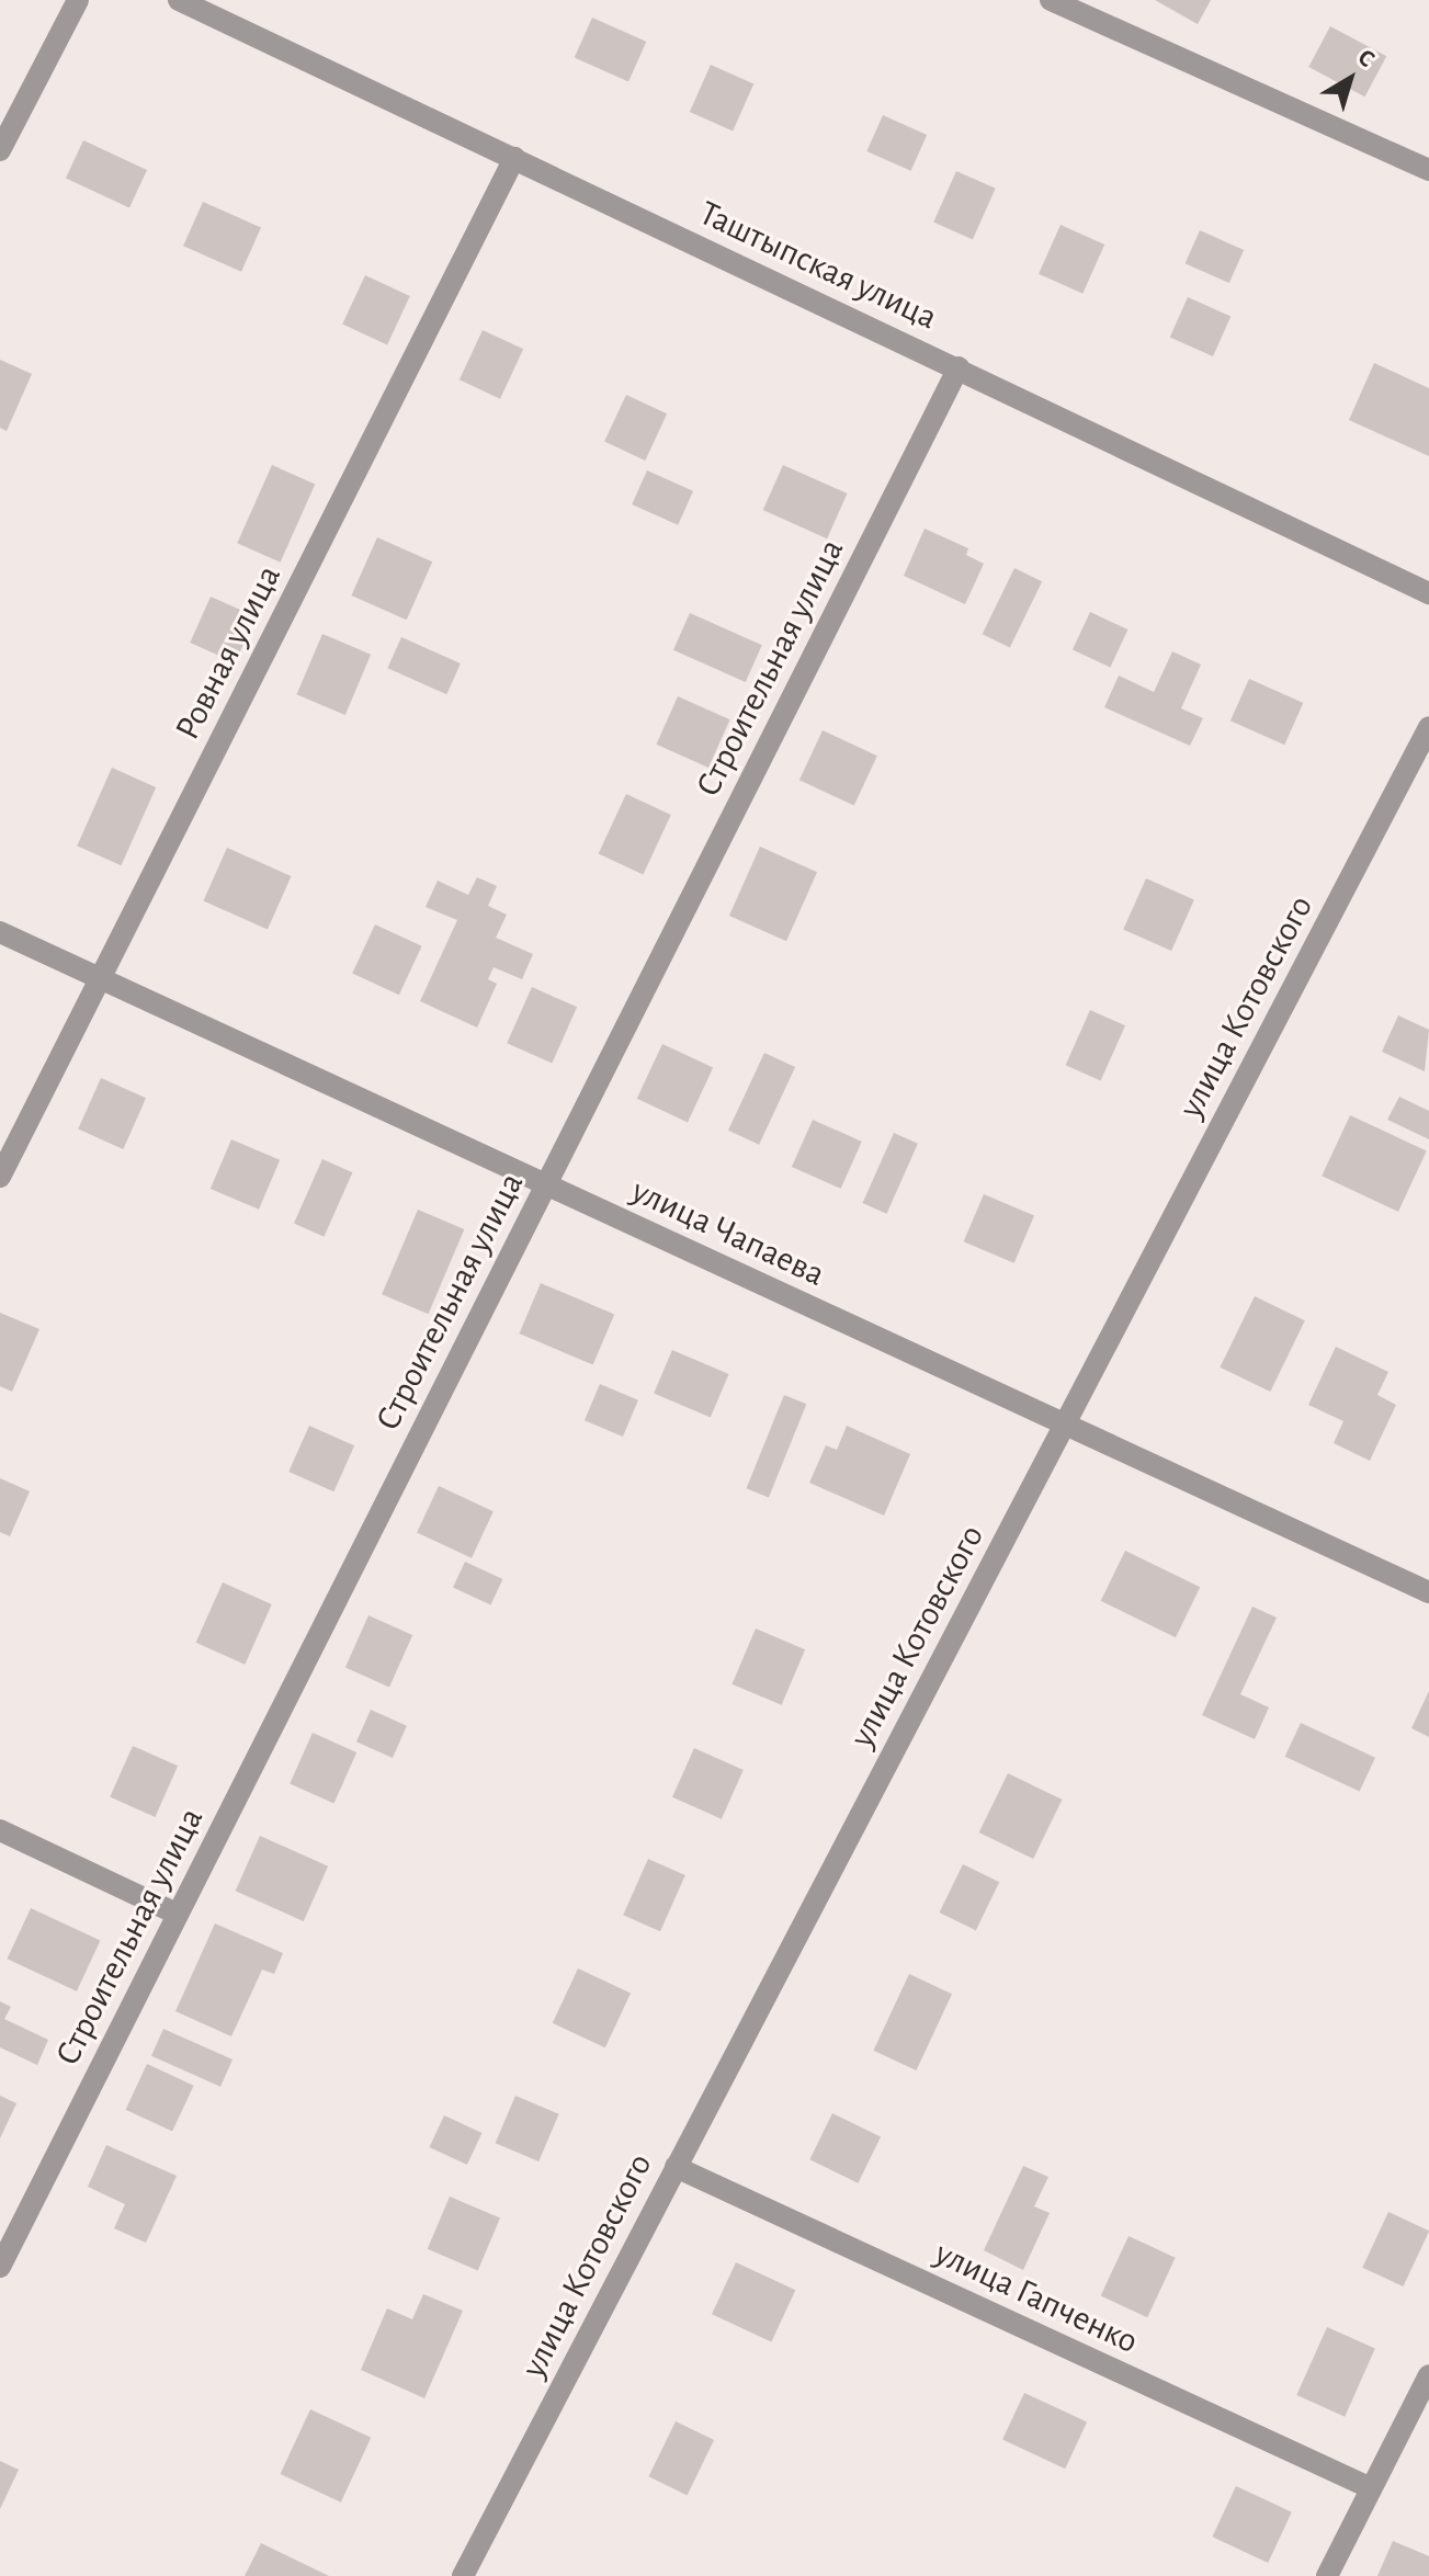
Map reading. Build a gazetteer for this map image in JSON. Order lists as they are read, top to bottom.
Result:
{
  "streets": {
    "street": [
      "Таштыпская улица",
      "Ровная улица",
      "Строительная улица",
      "улица Котовского",
      "улица Чапаева",
      "улица Гапченко"
    ]
  },
  "crossings": [
    ["Таштыпская улица", "Ровная улица"],
    ["Таштыпская улица", "Строительная улица"],
    ["Ровная улица", "улица Чапаева"],
    ["Строительная улица", "улица Чапаева"],
    ["улица Котовского", "улица Чапаева"],
    ["улица Котовского", "улица Гапченко"]
  ],
  "north": "top right"
}
